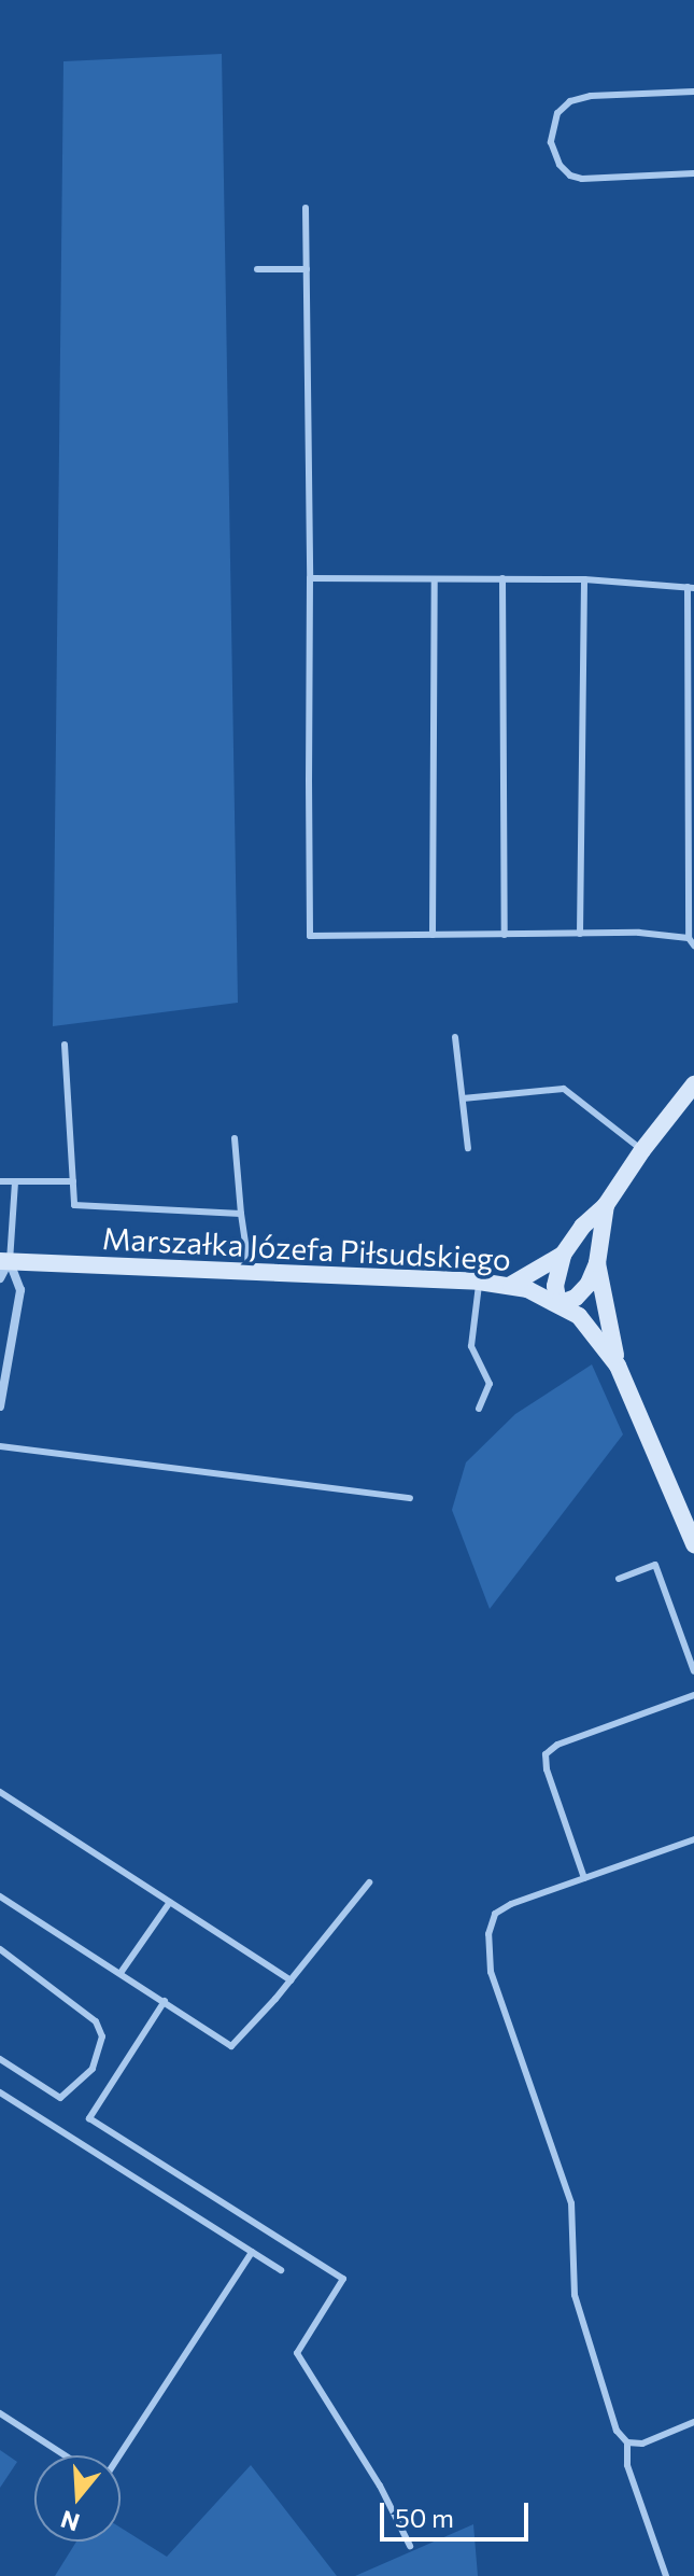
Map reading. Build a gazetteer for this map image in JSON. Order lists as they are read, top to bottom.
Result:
{
  "streets": {
    "main road": ["Marszałka Józefa Piłsudskiego"]
  },
  "scale_bar": "50 m",
  "north": "bottom"
}
